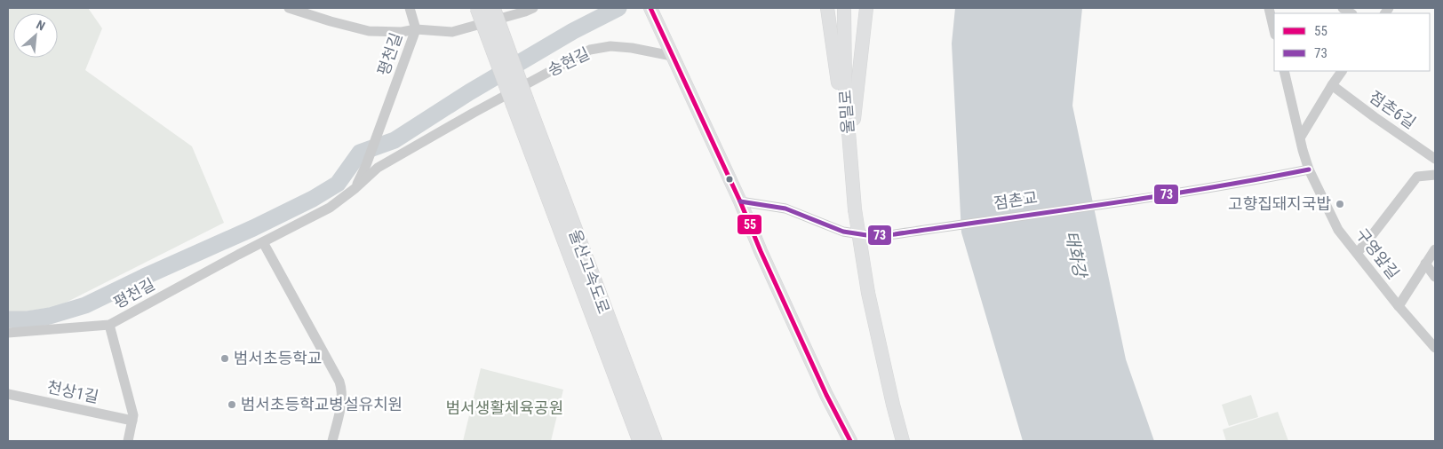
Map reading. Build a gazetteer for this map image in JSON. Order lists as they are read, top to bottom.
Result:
{
  "streets": {
    "highway": ["울산고속도로"],
    "main road": ["울밀로"],
    "street": [
      "평천길",
      "송현길",
      "점촌6길",
      "점촌교",
      "구영앞길",
      "천상1길"
    ]
  },
  "crossings": [
    ["평천길", "송현길"],
    ["점촌교", "구영앞길"]
  ],
  "water": ["태화강"],
  "parks": ["범서생활체육공원"],
  "places": ["고향집돼지국밥", "범서초등학교", "범서초등학교병설유치원"],
  "lines": ["transit line 55", "transit line 73"],
  "legend": ["55", "73"],
  "north": "top right"
}
